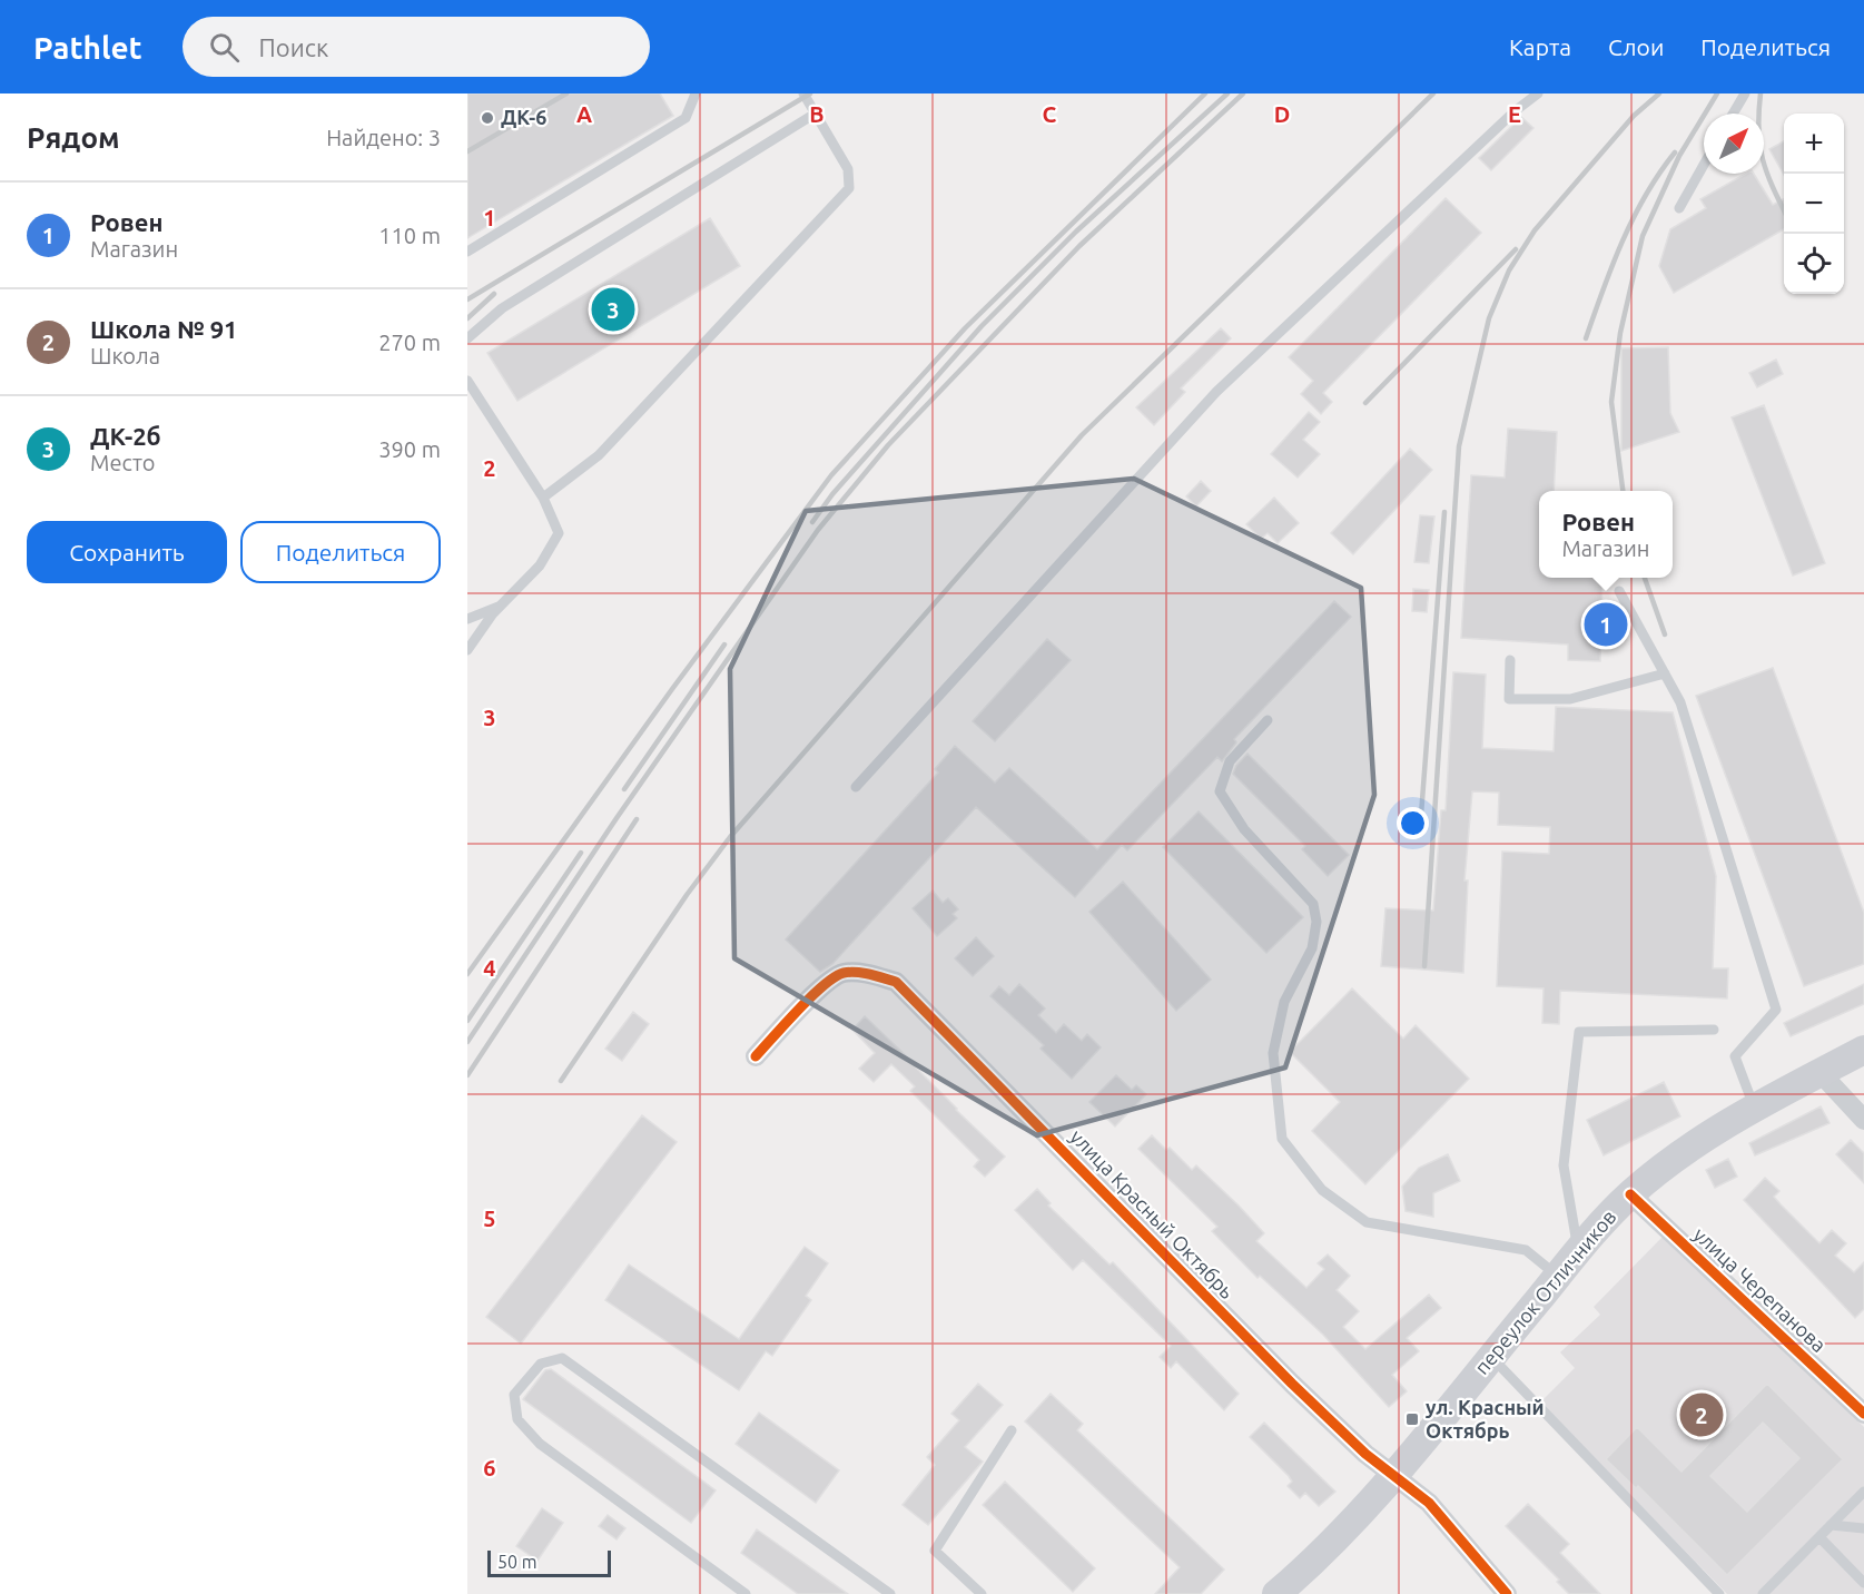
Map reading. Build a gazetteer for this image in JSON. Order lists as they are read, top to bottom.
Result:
{
  "streets": {
    "main road": ["переулок Отличников"],
    "street": ["улица Красный Октябрь", "улица Черепанова"]
  },
  "crossings": [
    ["улица Красный Октябрь", "переулок Отличников"],
    ["улица Черепанова", "переулок Отличников"]
  ],
  "places": {
    "other": ["ДК-6"],
    "transit": ["ул. Красный Октябрь"]
  },
  "scale_bar": "50 m",
  "north": "top right",
  "page": {
    "header": "Pathlet",
    "search": "Поиск",
    "nav": ["Карта", "Слои", "Поделиться"],
    "heading": ["Рядом", "Найдено: 3"],
    "map_buttons": ["+", "−"],
    "list": [
      {
        "mark": "1",
        "name": "Ровен",
        "note": "Магазин",
        "value": "110 m"
      },
      {
        "mark": "2",
        "name": "Школа № 91",
        "note": "Школа",
        "value": "270 m"
      },
      {
        "mark": "3",
        "name": "ДК-2б",
        "note": "Место",
        "value": "390 m"
      }
    ],
    "pins": ["3", "1", "2"],
    "popup": ["Ровен", "Магазин"],
    "buttons": ["Сохранить", "Поделиться"],
    "scale": "50 m"
  },
  "grid": {
    "columns": [
      "A",
      "B",
      "C",
      "D",
      "E"
    ],
    "rows": [
      "1",
      "2",
      "3",
      "4",
      "5",
      "6"
    ]
  }
}
